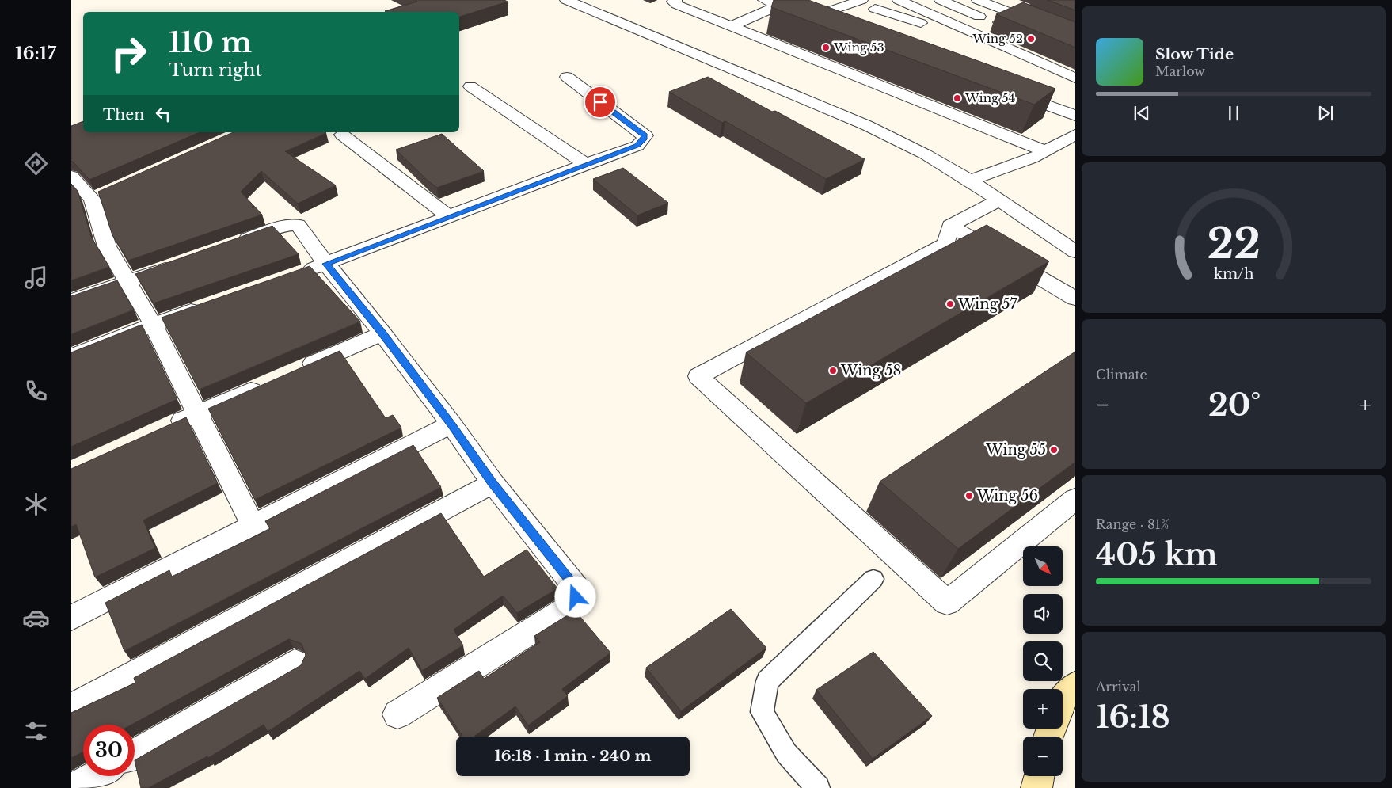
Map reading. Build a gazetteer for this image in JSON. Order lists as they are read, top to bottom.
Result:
{
  "places": [
    "Wing 52",
    "Wing 53",
    "Wing 54",
    "Wing 57",
    "Wing 58",
    "Wing 55",
    "Wing 56"
  ],
  "north": "bottom right",
  "page": {
    "tabs": "16:17",
    "turn": ["110 m", "Turn right"],
    "song": ["Slow Tide", "Marlow"],
    "then": "Then",
    "tile": [
      "Climate",
      ["Range · 81%", "405 km"],
      ["Arrival", "16:18"]
    ],
    "heat": ["−", "20°", "+"],
    "map_buttons": ["+", "−"],
    "limit": "30",
    "trip": "16:18 · 1 min · 240 m",
    "gauge": ["22", "km/h"]
  }
}
